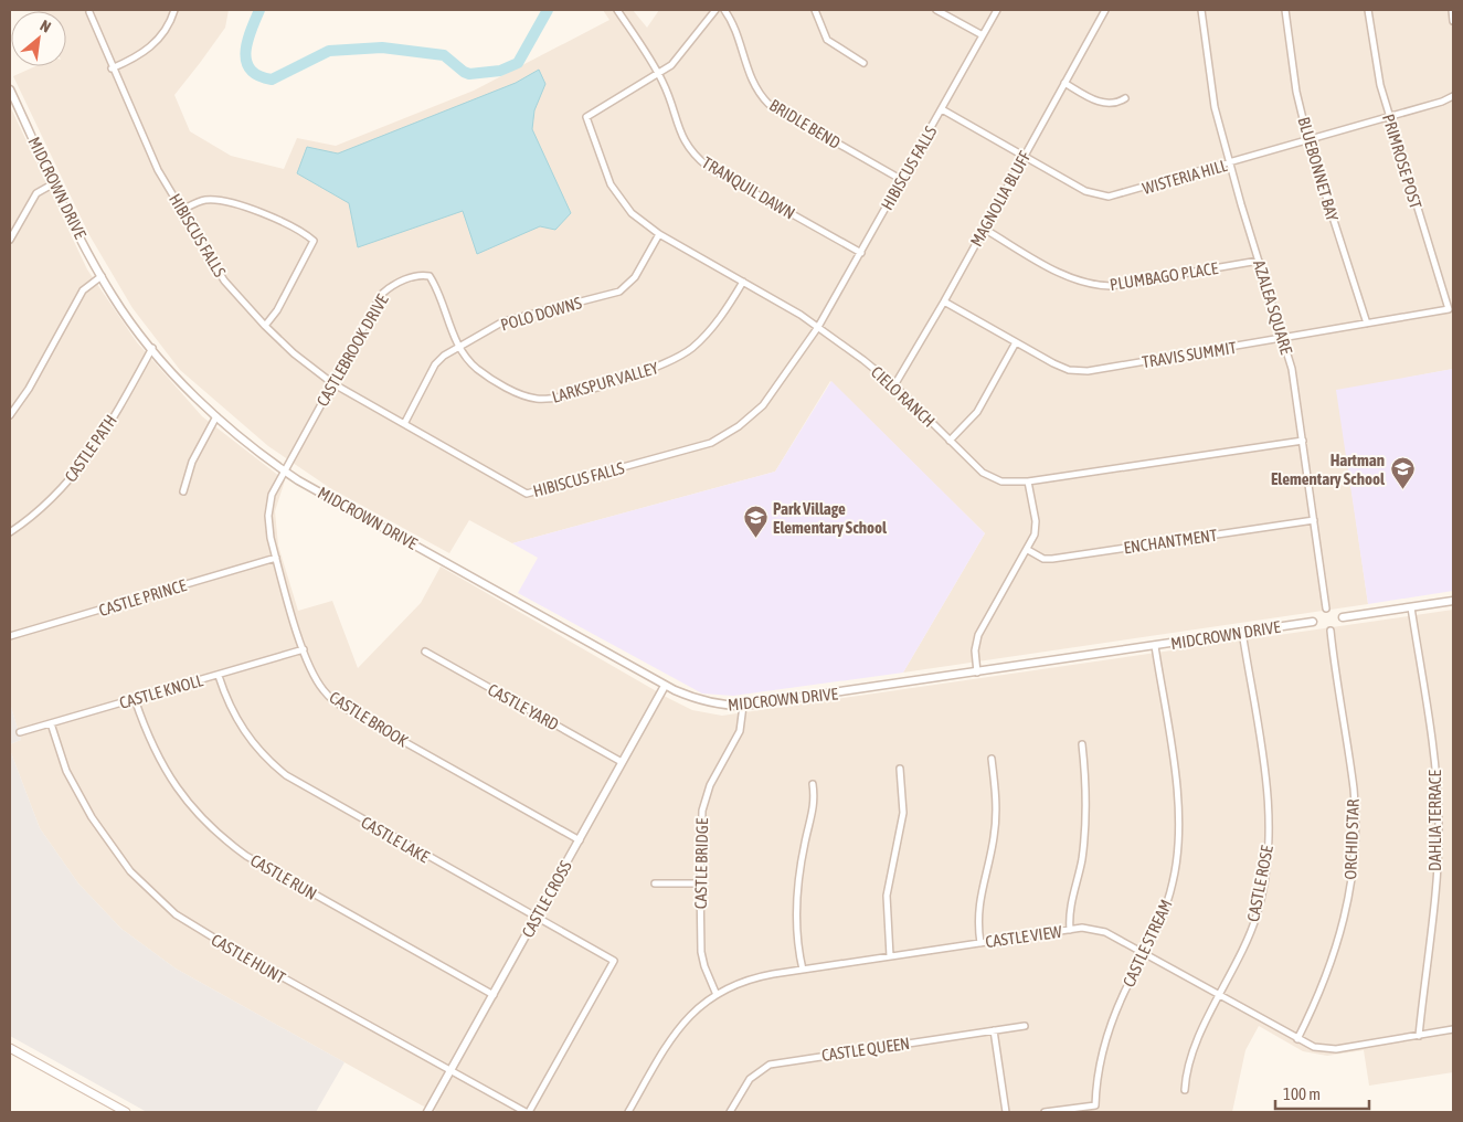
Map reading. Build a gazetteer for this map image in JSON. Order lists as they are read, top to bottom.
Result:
{
  "streets": {
    "street": [
      "BRIDLE BEND",
      "PRIMROSE POST",
      "HIBISCUS FALLS",
      "BLUEBONNET BAY",
      "WISTERIA HILL",
      "MIDCROWN DRIVE",
      "TRANQUIL DAWN",
      "MAGNOLIA BLUFF",
      "PLUMBAGO PLACE",
      "AZALEA SQUARE",
      "POLO DOWNS",
      "CASTLEBROOK DRIVE",
      "TRAVIS SUMMIT",
      "LARKSPUR VALLEY",
      "CIELO RANCH",
      "CASTLE PATH",
      "ENCHANTMENT",
      "CASTLE PRINCE",
      "CASTLE KNOLL",
      "CASTLE YARD",
      "CASTLE BROOK",
      "DAHLIA TERRACE",
      "CASTLE LAKE",
      "ORCHID STAR",
      "CASTLE BRIDGE",
      "CASTLE RUN",
      "CASTLE ROSE",
      "CASTLE CROSS",
      "CASTLE VIEW",
      "CASTLE STREAM",
      "CASTLE HUNT",
      "CASTLE QUEEN"
    ]
  },
  "crossings": [
    ["BRIDLE BEND", "HIBISCUS FALLS"],
    ["PRIMROSE POST", "WISTERIA HILL"],
    ["PRIMROSE POST", "TRAVIS SUMMIT"],
    ["HIBISCUS FALLS", "WISTERIA HILL"],
    ["HIBISCUS FALLS", "TRANQUIL DAWN"],
    ["HIBISCUS FALLS", "POLO DOWNS"],
    ["HIBISCUS FALLS", "CASTLEBROOK DRIVE"],
    ["HIBISCUS FALLS", "CIELO RANCH"],
    ["BLUEBONNET BAY", "WISTERIA HILL"],
    ["BLUEBONNET BAY", "TRAVIS SUMMIT"],
    ["WISTERIA HILL", "MAGNOLIA BLUFF"],
    ["WISTERIA HILL", "AZALEA SQUARE"],
    ["MIDCROWN DRIVE", "CASTLE PATH"],
    ["MIDCROWN DRIVE", "CASTLE BROOK"],
    ["MIDCROWN DRIVE", "CASTLE BRIDGE"],
    ["MIDCROWN DRIVE", "CASTLE ROSE"],
    ["MIDCROWN DRIVE", "CASTLE CROSS"],
    ["MIDCROWN DRIVE", "CASTLE STREAM"],
    ["TRANQUIL DAWN", "CIELO RANCH"],
    ["MAGNOLIA BLUFF", "PLUMBAGO PLACE"],
    ["MAGNOLIA BLUFF", "TRAVIS SUMMIT"],
    ["MAGNOLIA BLUFF", "CIELO RANCH"],
    ["PLUMBAGO PLACE", "AZALEA SQUARE"],
    ["AZALEA SQUARE", "TRAVIS SUMMIT"],
    ["AZALEA SQUARE", "CIELO RANCH"],
    ["AZALEA SQUARE", "ENCHANTMENT"],
    ["POLO DOWNS", "LARKSPUR VALLEY"],
    ["POLO DOWNS", "CIELO RANCH"],
    ["CASTLEBROOK DRIVE", "LARKSPUR VALLEY"],
    ["CASTLEBROOK DRIVE", "CASTLE BROOK"],
    ["LARKSPUR VALLEY", "CIELO RANCH"],
    ["CASTLE PRINCE", "CASTLE BROOK"],
    ["CASTLE KNOLL", "CASTLE BROOK"],
    ["CASTLE KNOLL", "CASTLE LAKE"],
    ["CASTLE KNOLL", "CASTLE RUN"],
    ["CASTLE KNOLL", "CASTLE HUNT"],
    ["CASTLE YARD", "CASTLE CROSS"],
    ["CASTLE BROOK", "CASTLE CROSS"],
    ["DAHLIA TERRACE", "CASTLE VIEW"],
    ["CASTLE LAKE", "CASTLE CROSS"],
    ["CASTLE LAKE", "CASTLE HUNT"],
    ["ORCHID STAR", "CASTLE VIEW"],
    ["CASTLE BRIDGE", "CASTLE VIEW"],
    ["CASTLE RUN", "CASTLE CROSS"],
    ["CASTLE ROSE", "CASTLE VIEW"],
    ["CASTLE CROSS", "CASTLE HUNT"],
    ["CASTLE VIEW", "CASTLE STREAM"]
  ],
  "places": {
    "school or university": ["Hartman Elementary School", "Park Village Elementary School"]
  },
  "scale_bar": "100 m",
  "north": "top right"
}
